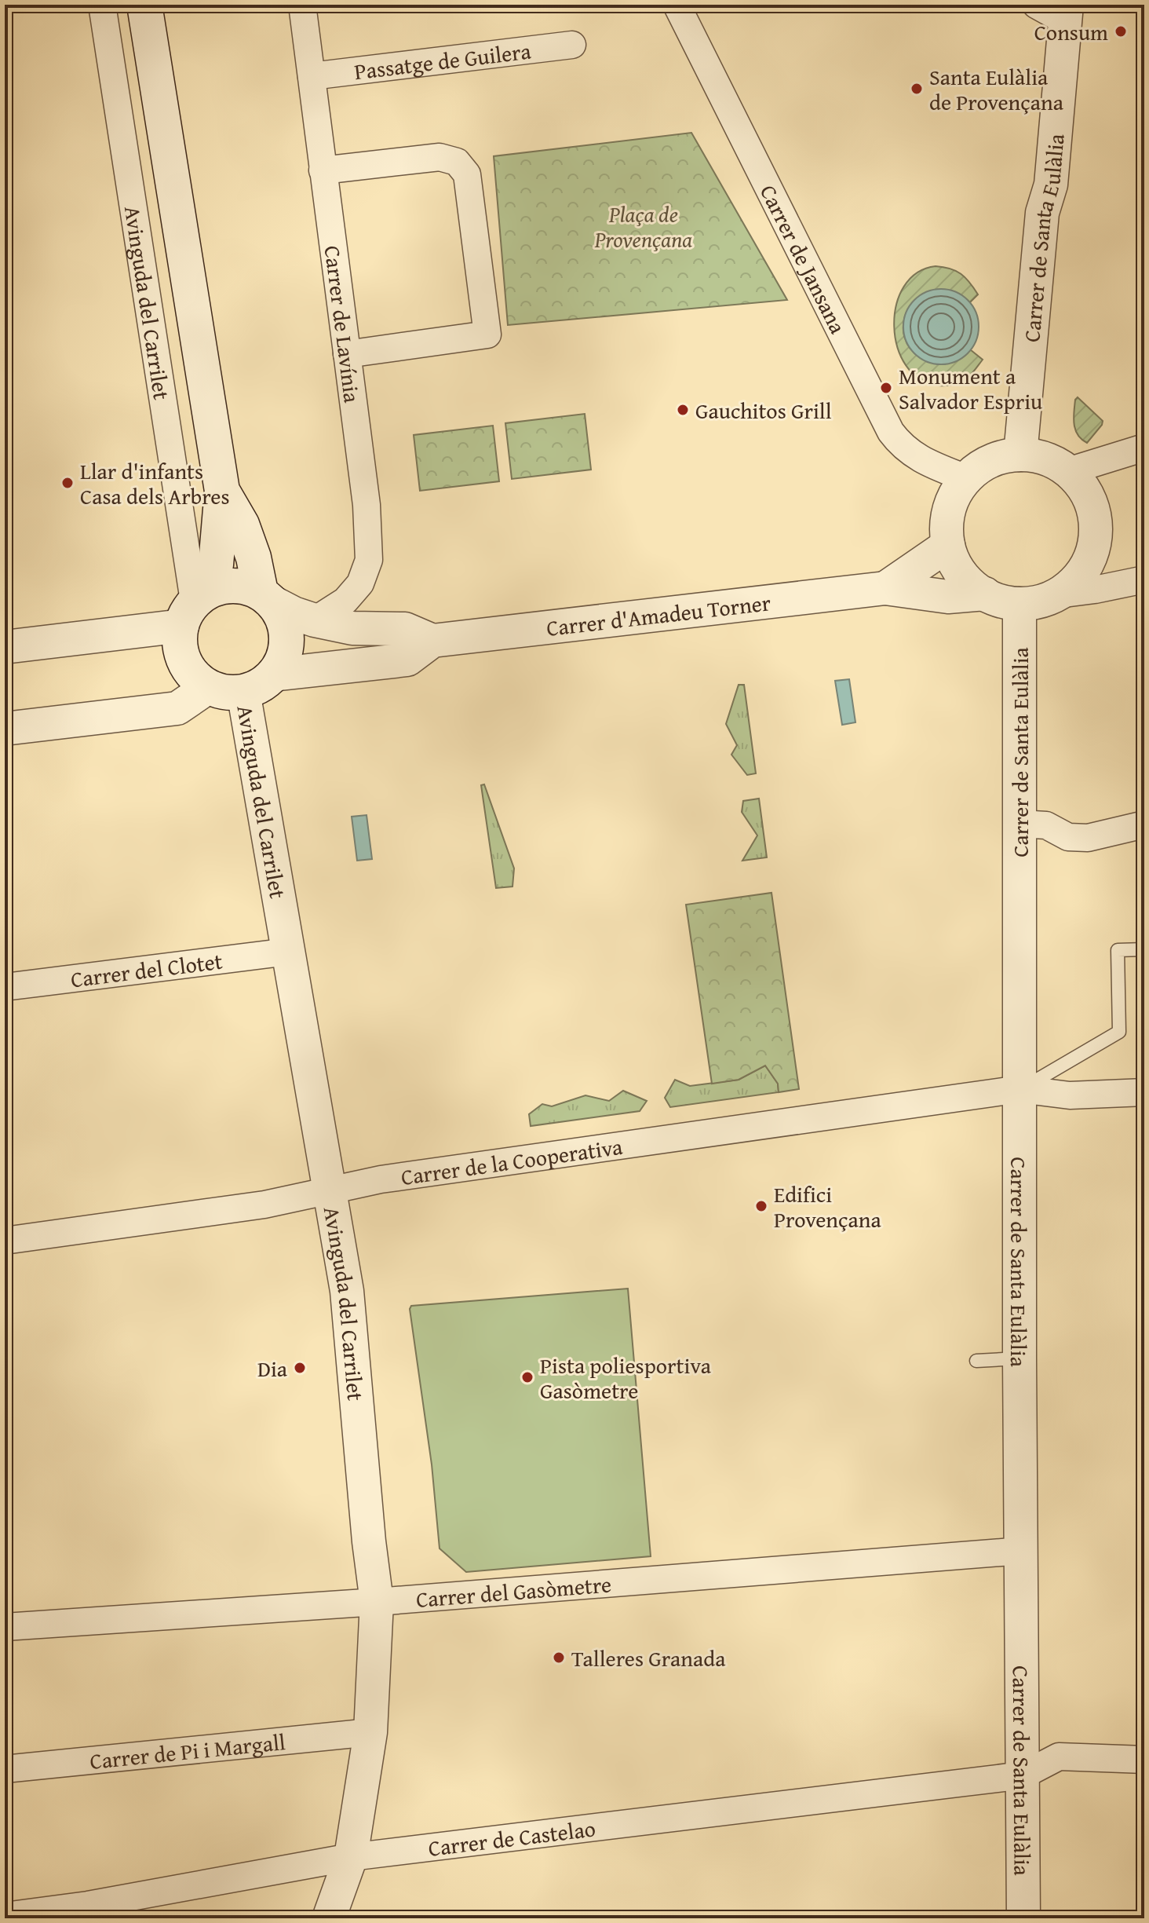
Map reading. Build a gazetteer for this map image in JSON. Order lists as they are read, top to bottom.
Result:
{
  "streets": {
    "main road": ["Avinguda del Carrilet"],
    "street": [
      "Passatge de Guilera",
      "Carrer de Santa Eulàlia",
      "Carrer de Jansana",
      "Carrer de Lavínia",
      "Carrer d'Amadeu Torner",
      "Carrer del Clotet",
      "Carrer de la Cooperativa",
      "Carrer del Gasòmetre",
      "Carrer de Pi i Margall",
      "Carrer de Castelao"
    ]
  },
  "crossings": [
    ["Passatge de Guilera", "Carrer de Lavínia"],
    ["Carrer de Santa Eulàlia", "Carrer de Jansana"],
    ["Carrer de Santa Eulàlia", "Carrer d'Amadeu Torner"],
    ["Carrer de Santa Eulàlia", "Carrer de la Cooperativa"],
    ["Carrer de Santa Eulàlia", "Carrer del Gasòmetre"],
    ["Carrer de Santa Eulàlia", "Carrer de Castelao"],
    ["Carrer de Jansana", "Carrer d'Amadeu Torner"],
    ["Avinguda del Carrilet", "Carrer d'Amadeu Torner"],
    ["Avinguda del Carrilet", "Carrer del Clotet"],
    ["Avinguda del Carrilet", "Carrer de la Cooperativa"],
    ["Avinguda del Carrilet", "Carrer del Gasòmetre"],
    ["Avinguda del Carrilet", "Carrer de Pi i Margall"],
    ["Avinguda del Carrilet", "Carrer de Castelao"],
    ["Carrer de Lavínia", "Carrer d'Amadeu Torner"]
  ],
  "parks": ["Plaça de Provençana"],
  "places": [
    "Consum",
    "Santa Eulàlia de Provençana",
    "Monument a Salvador Espriu",
    "Gauchitos Grill",
    "Llar d'infants Casa dels Arbres",
    "Edifici Provençana",
    "Dia",
    "Pista poliesportiva Gasòmetre",
    "Talleres Granada"
  ]
}
